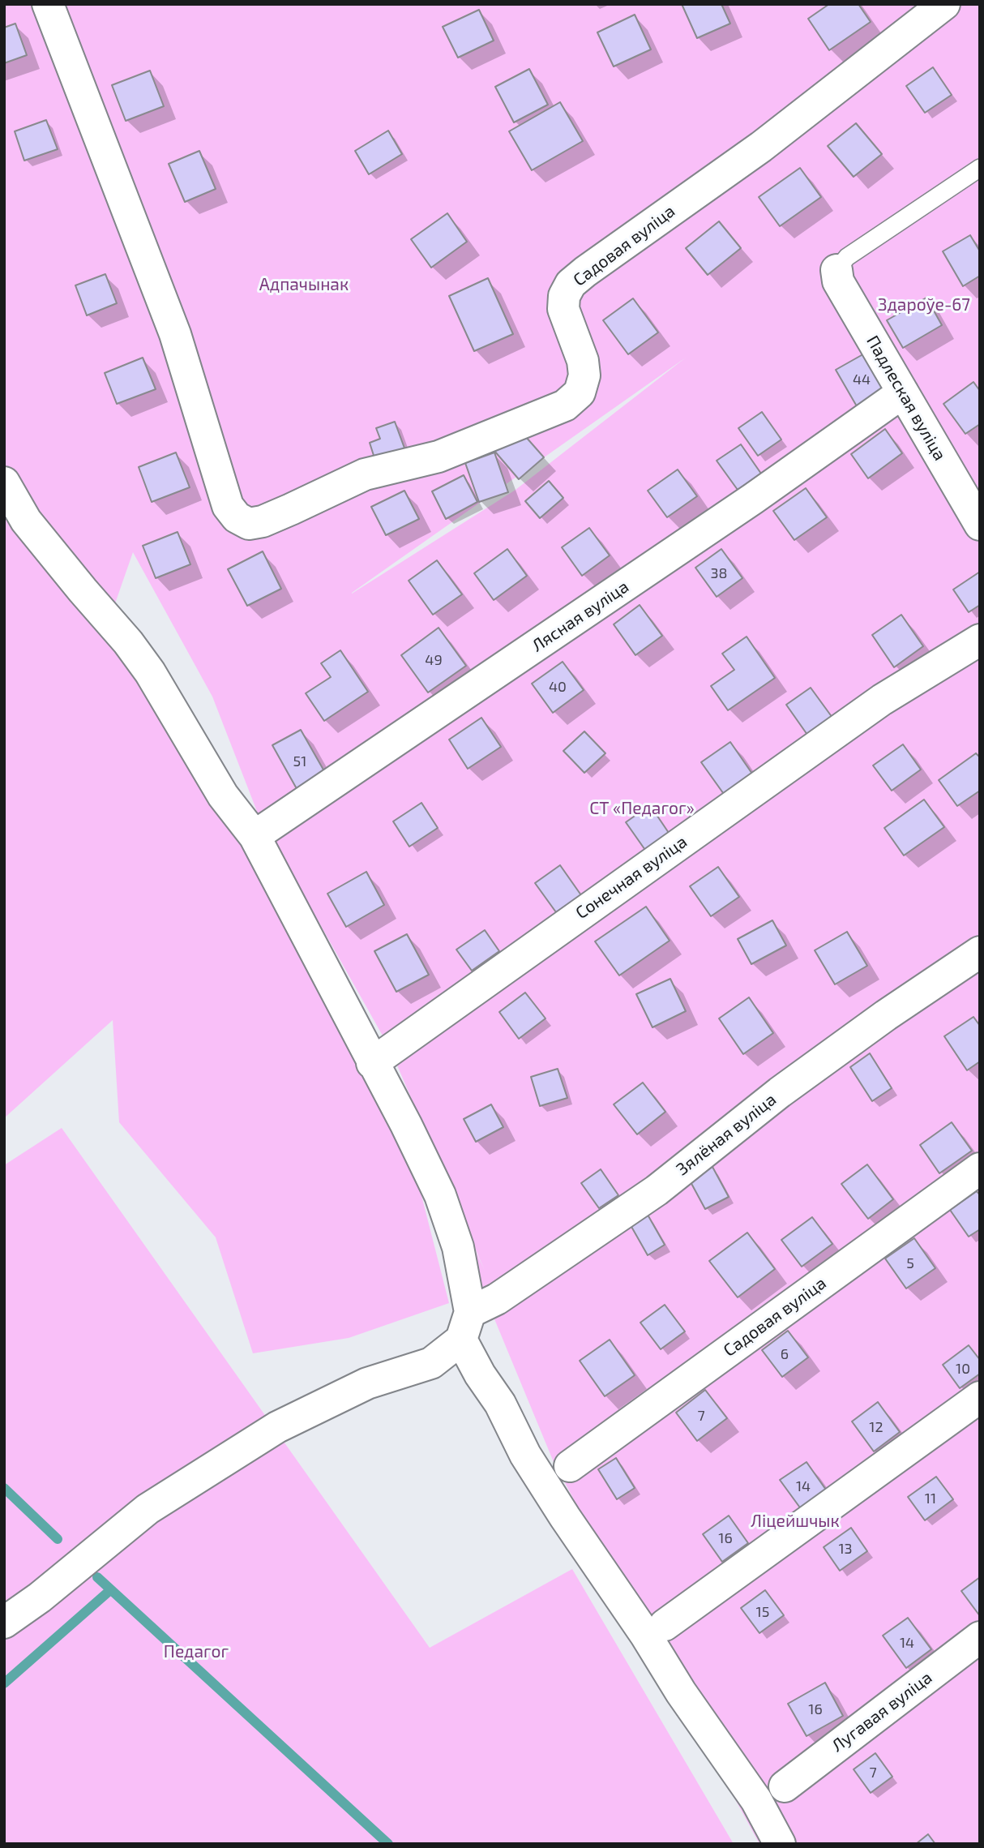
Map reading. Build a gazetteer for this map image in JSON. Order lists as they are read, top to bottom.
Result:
{
  "streets": {
    "street": [
      "Садовая вуліца",
      "Падлеская вуліца",
      "Лясная вуліца",
      "Сонечная вуліца",
      "Зялёная вуліца",
      "Лугавая вуліца"
    ]
  },
  "crossings": [
    ["Падлеская вуліца", "Лясная вуліца"]
  ],
  "parks": [
    "Адпачынак",
    "Здароўе-67",
    "СТ «Педагог»",
    "Ліцейшчык",
    "Педагог"
  ],
  "house_numbers": [
    "44",
    "38",
    "49",
    "40",
    "51",
    "5",
    "6",
    "10",
    "7",
    "12",
    "14",
    "11",
    "16",
    "13",
    "15",
    "14",
    "16",
    "7"
  ]
}
